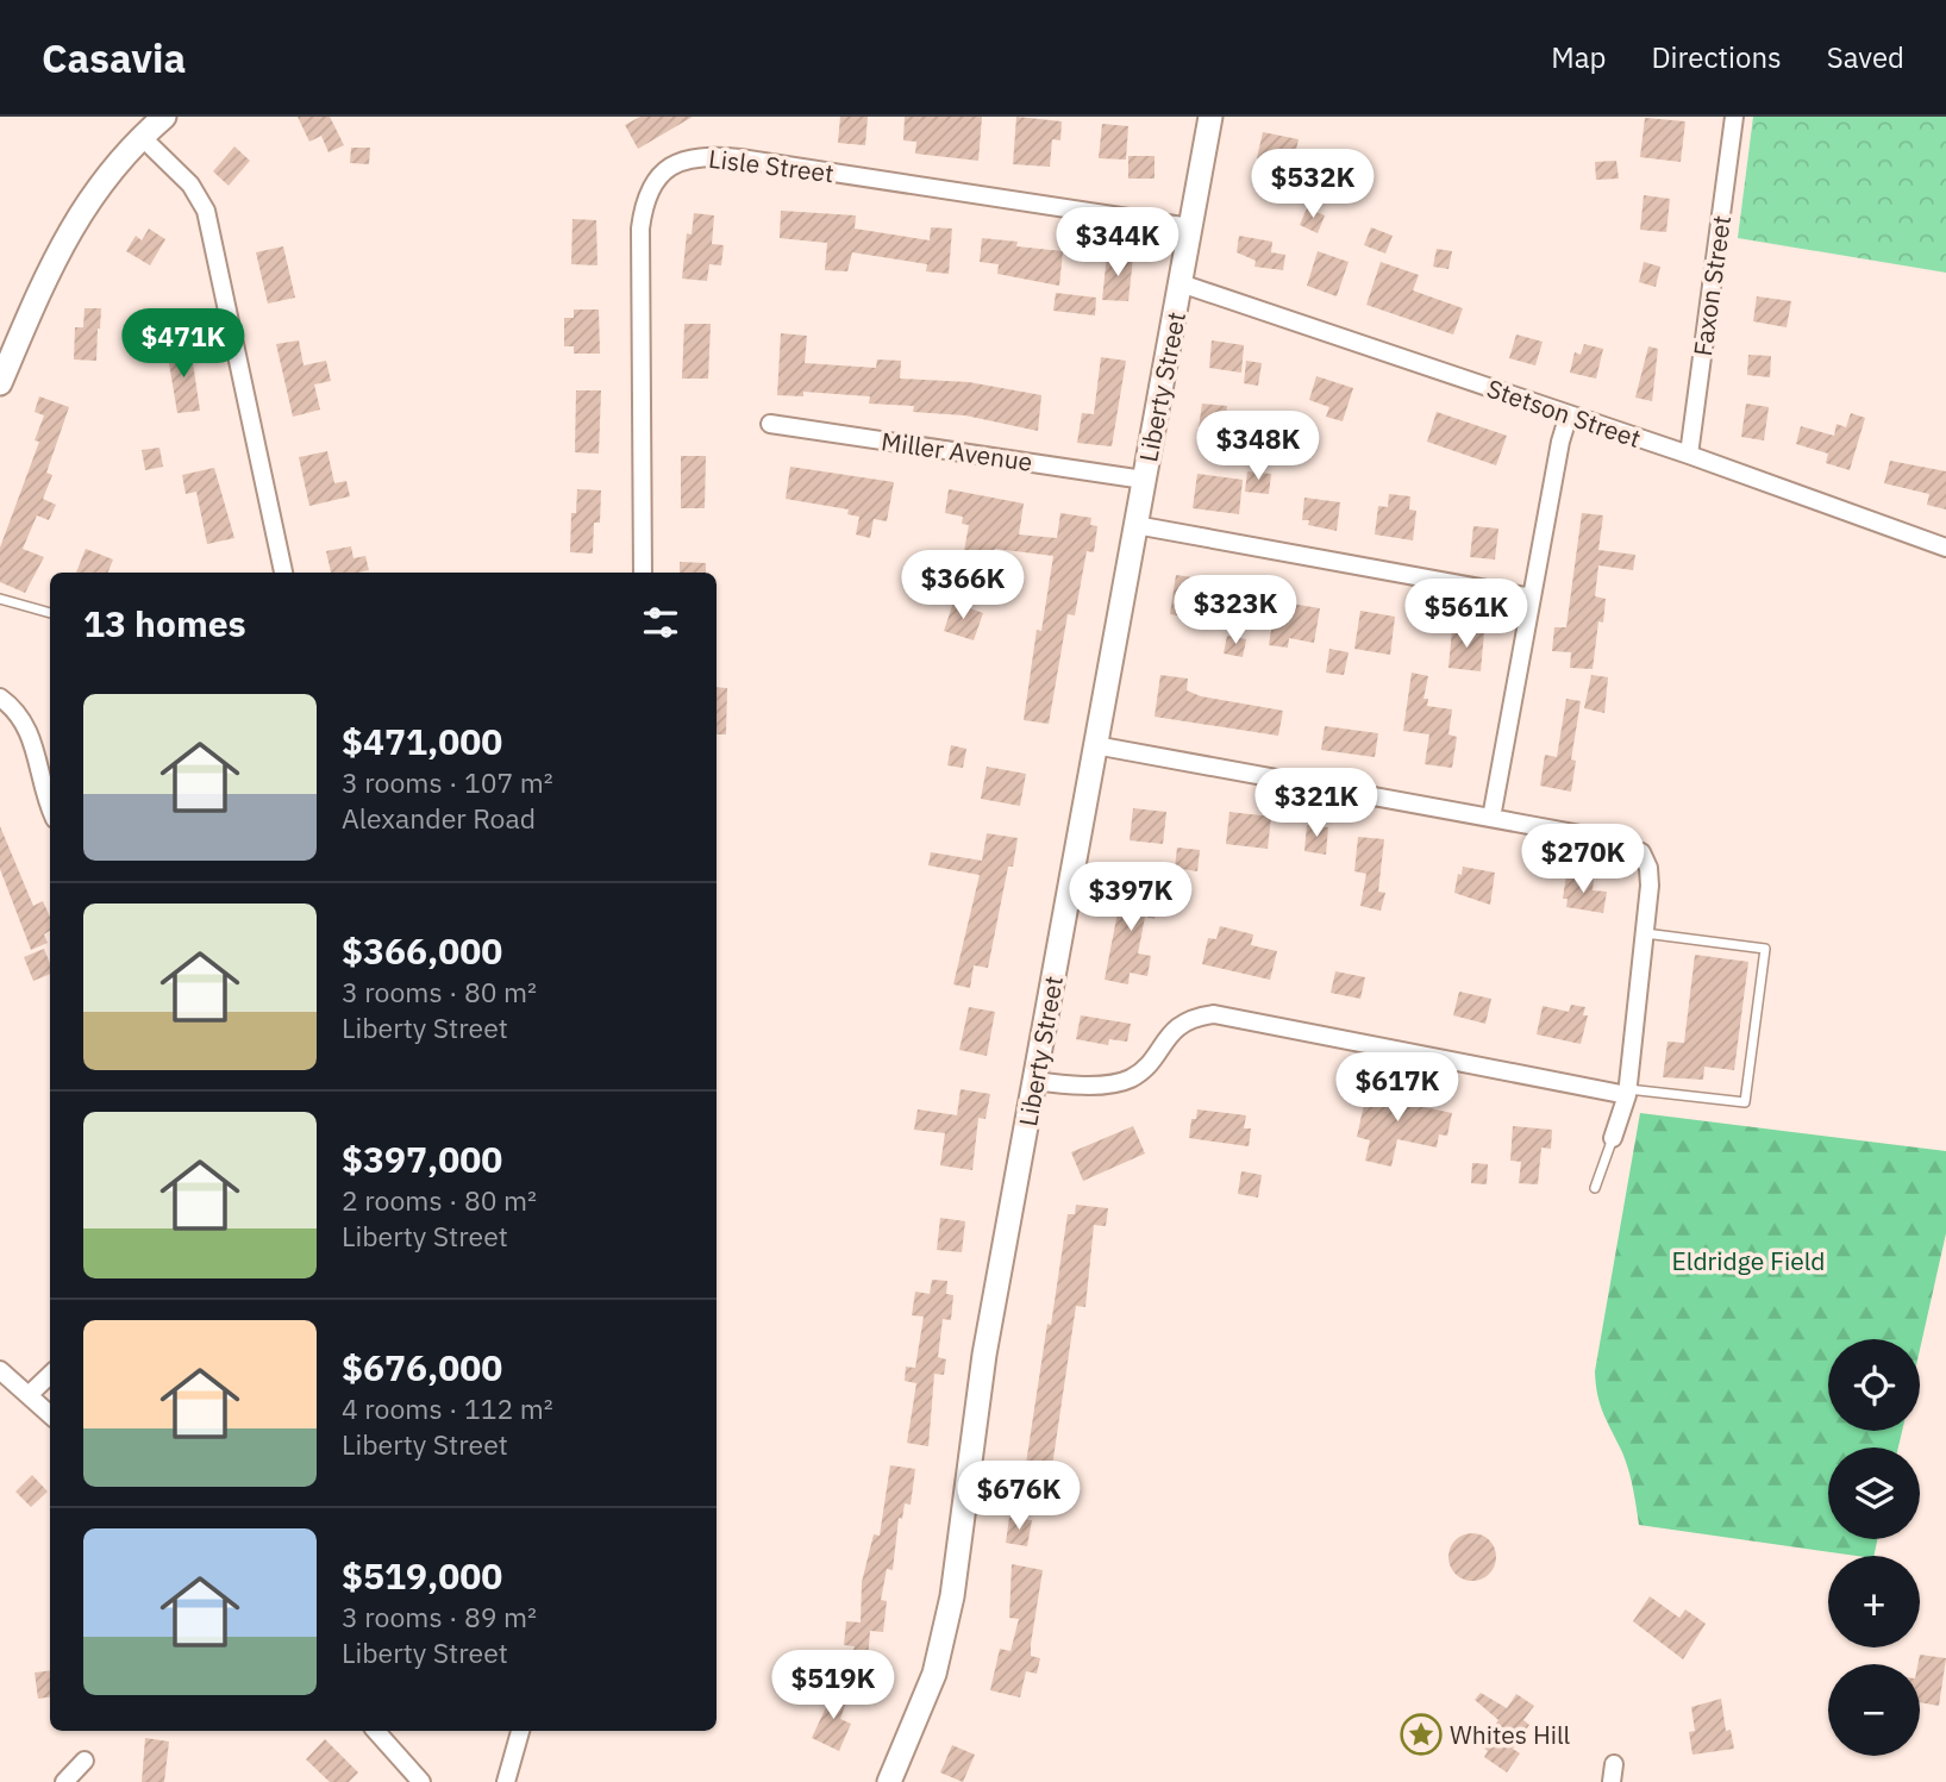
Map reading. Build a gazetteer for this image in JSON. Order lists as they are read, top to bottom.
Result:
{
  "streets": {
    "main road": ["Liberty Street"],
    "street": [
      "Lisle Street",
      "Faxon Street",
      "Stetson Street",
      "Miller Avenue"
    ]
  },
  "crossings": [
    ["Lisle Street", "Liberty Street"],
    ["Faxon Street", "Stetson Street"],
    ["Liberty Street", "Stetson Street"],
    ["Liberty Street", "Miller Avenue"]
  ],
  "parks": ["Eldridge Field"],
  "places": {
    "place": ["Whites Hill"]
  },
  "page": {
    "header": "Casavia",
    "nav": ["Map", "Directions", "Saved"],
    "price": [
      "$532K",
      "$344K",
      "$471K",
      "$348K",
      "$366K",
      "$323K",
      "$561K",
      "$321K",
      "$270K",
      "$397K",
      "$617K",
      "$676K",
      "$519K"
    ],
    "heading": "13 homes",
    "list": [
      {
        "name": "$471,000",
        "note": "3 rooms · 107 m² · Alexander Road"
      },
      {
        "name": "$366,000",
        "note": "3 rooms · 80 m² · Liberty Street"
      },
      {
        "name": "$397,000",
        "note": "2 rooms · 80 m² · Liberty Street"
      },
      {
        "name": "$676,000",
        "note": "4 rooms · 112 m² · Liberty Street"
      },
      {
        "name": "$519,000",
        "note": "3 rooms · 89 m² · Liberty Street"
      }
    ],
    "map_buttons": ["+", "−"]
  }
}
